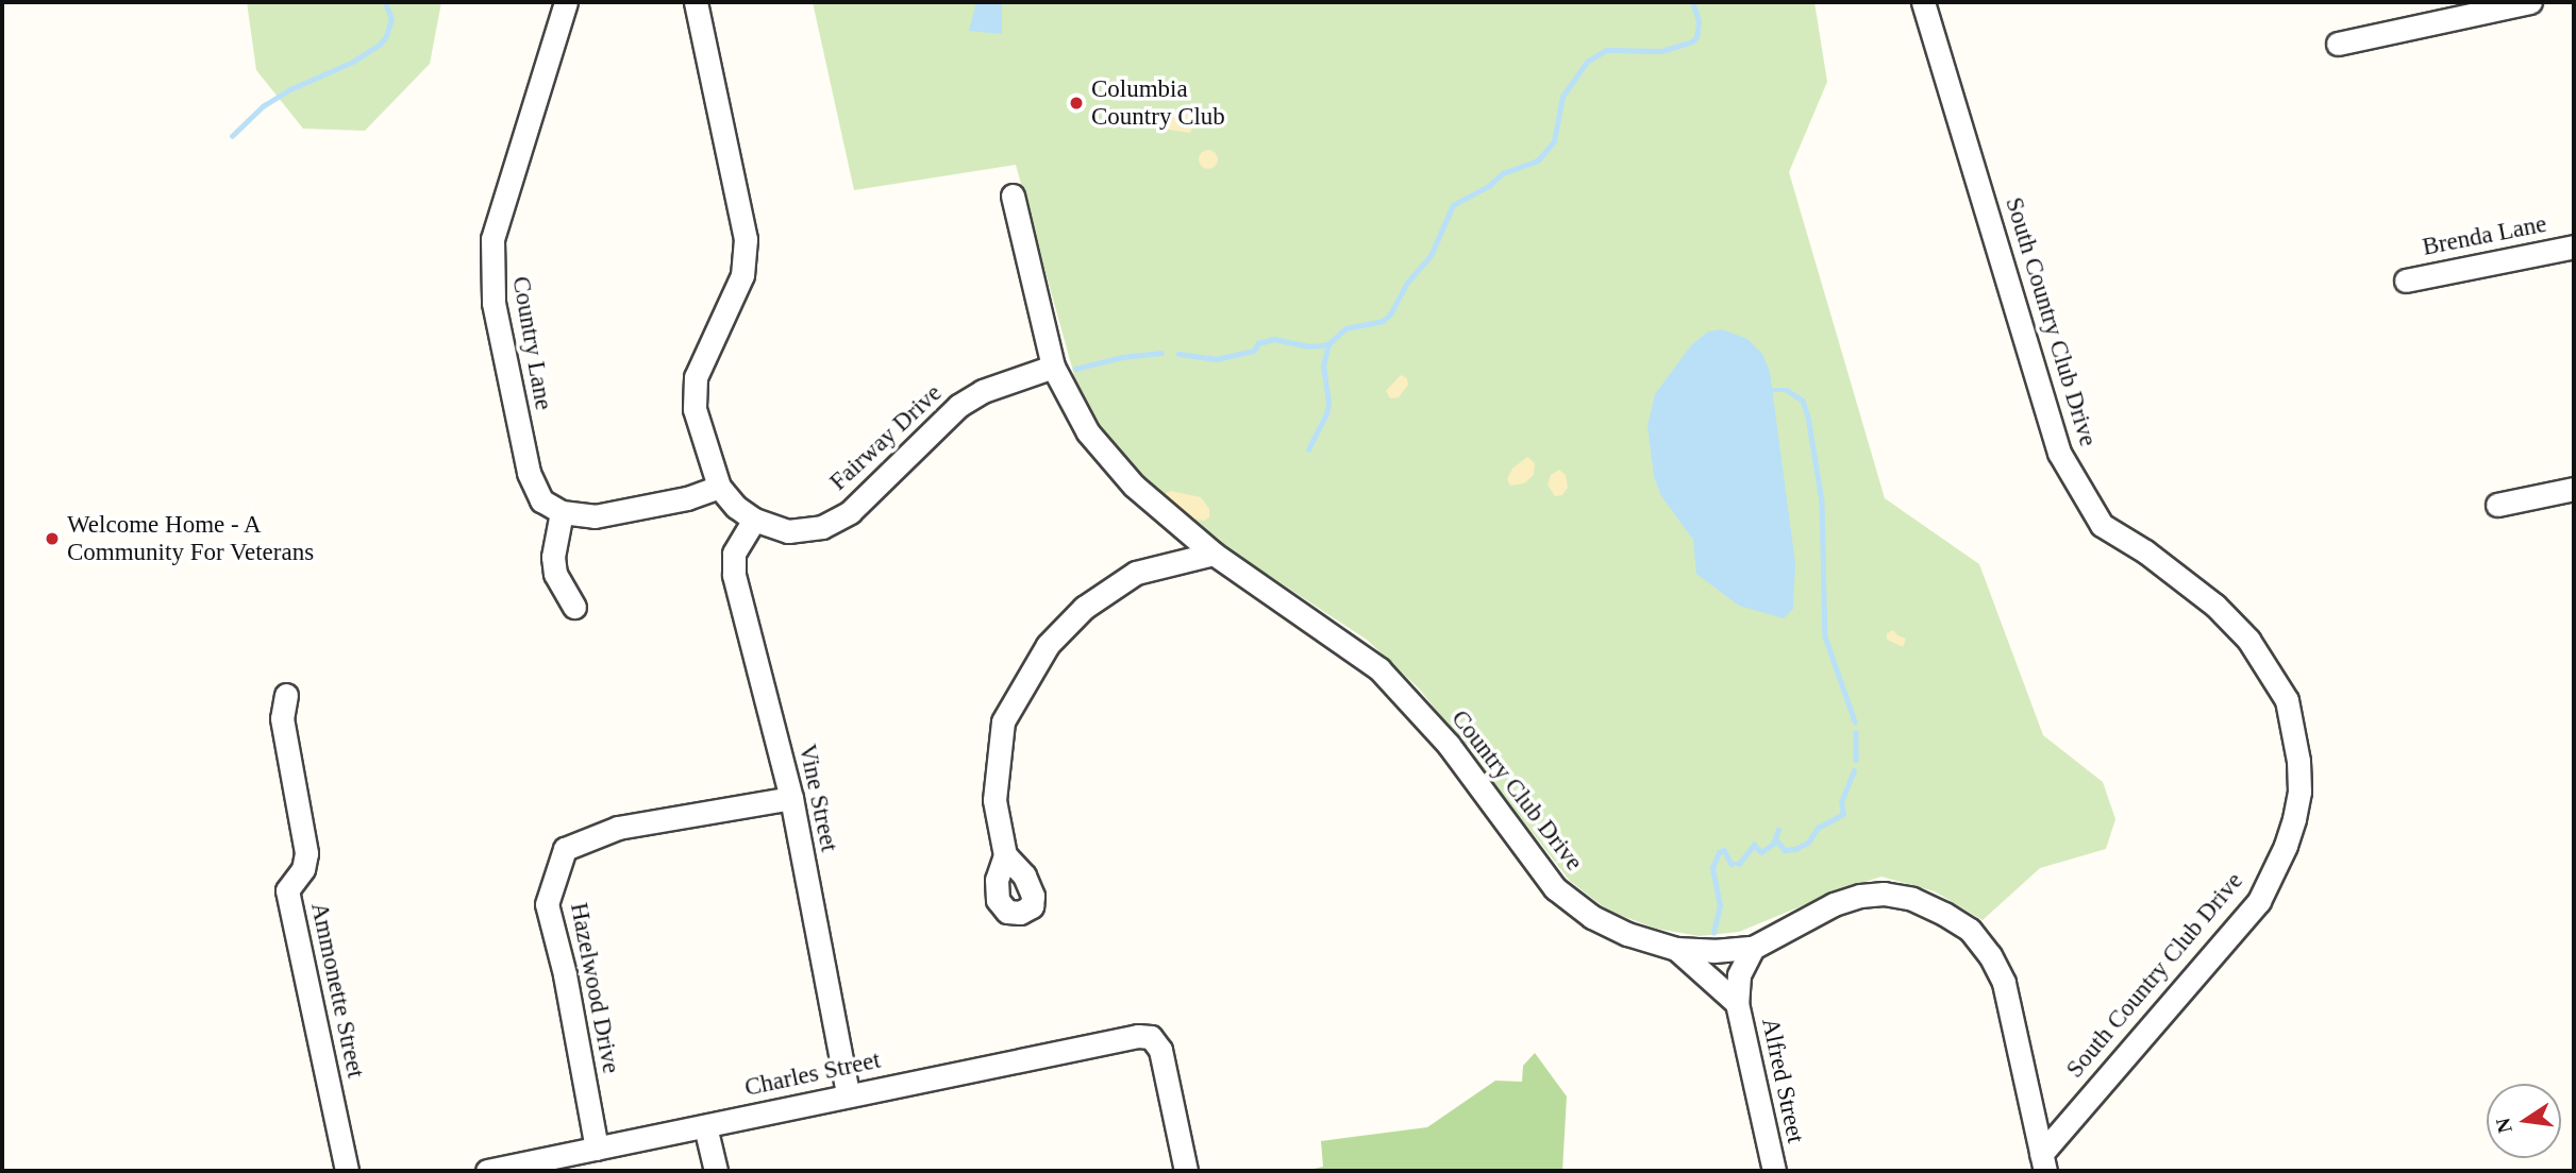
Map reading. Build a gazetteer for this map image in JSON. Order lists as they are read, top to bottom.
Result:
{
  "streets": {
    "street": [
      "Brenda Lane",
      "South Country Club Drive",
      "Country Lane",
      "Fairway Drive",
      "Country Club Drive",
      "Vine Street",
      "Hazelwood Drive",
      "Ammonette Street",
      "Charles Street",
      "Alfred Street"
    ]
  },
  "crossings": [
    ["South Country Club Drive", "Country Club Drive"],
    ["Fairway Drive", "Country Club Drive"],
    ["Fairway Drive", "Vine Street"],
    ["Country Club Drive", "Alfred Street"],
    ["Vine Street", "Hazelwood Drive"],
    ["Vine Street", "Charles Street"],
    ["Hazelwood Drive", "Charles Street"]
  ],
  "places": ["Columbia Country Club", "Welcome Home - A Community For Veterans"],
  "north": "left"
}
